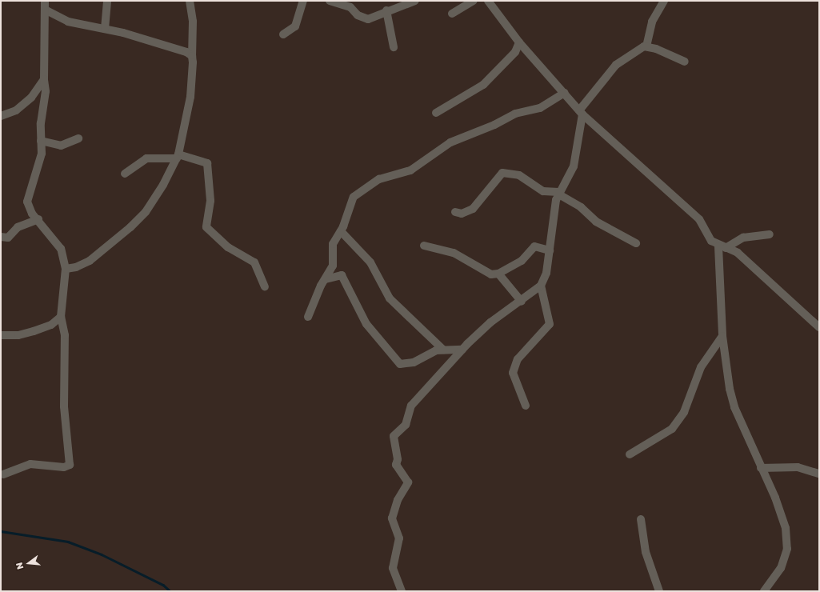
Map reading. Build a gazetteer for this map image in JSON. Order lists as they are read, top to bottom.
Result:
{
  "north": "left"
}
